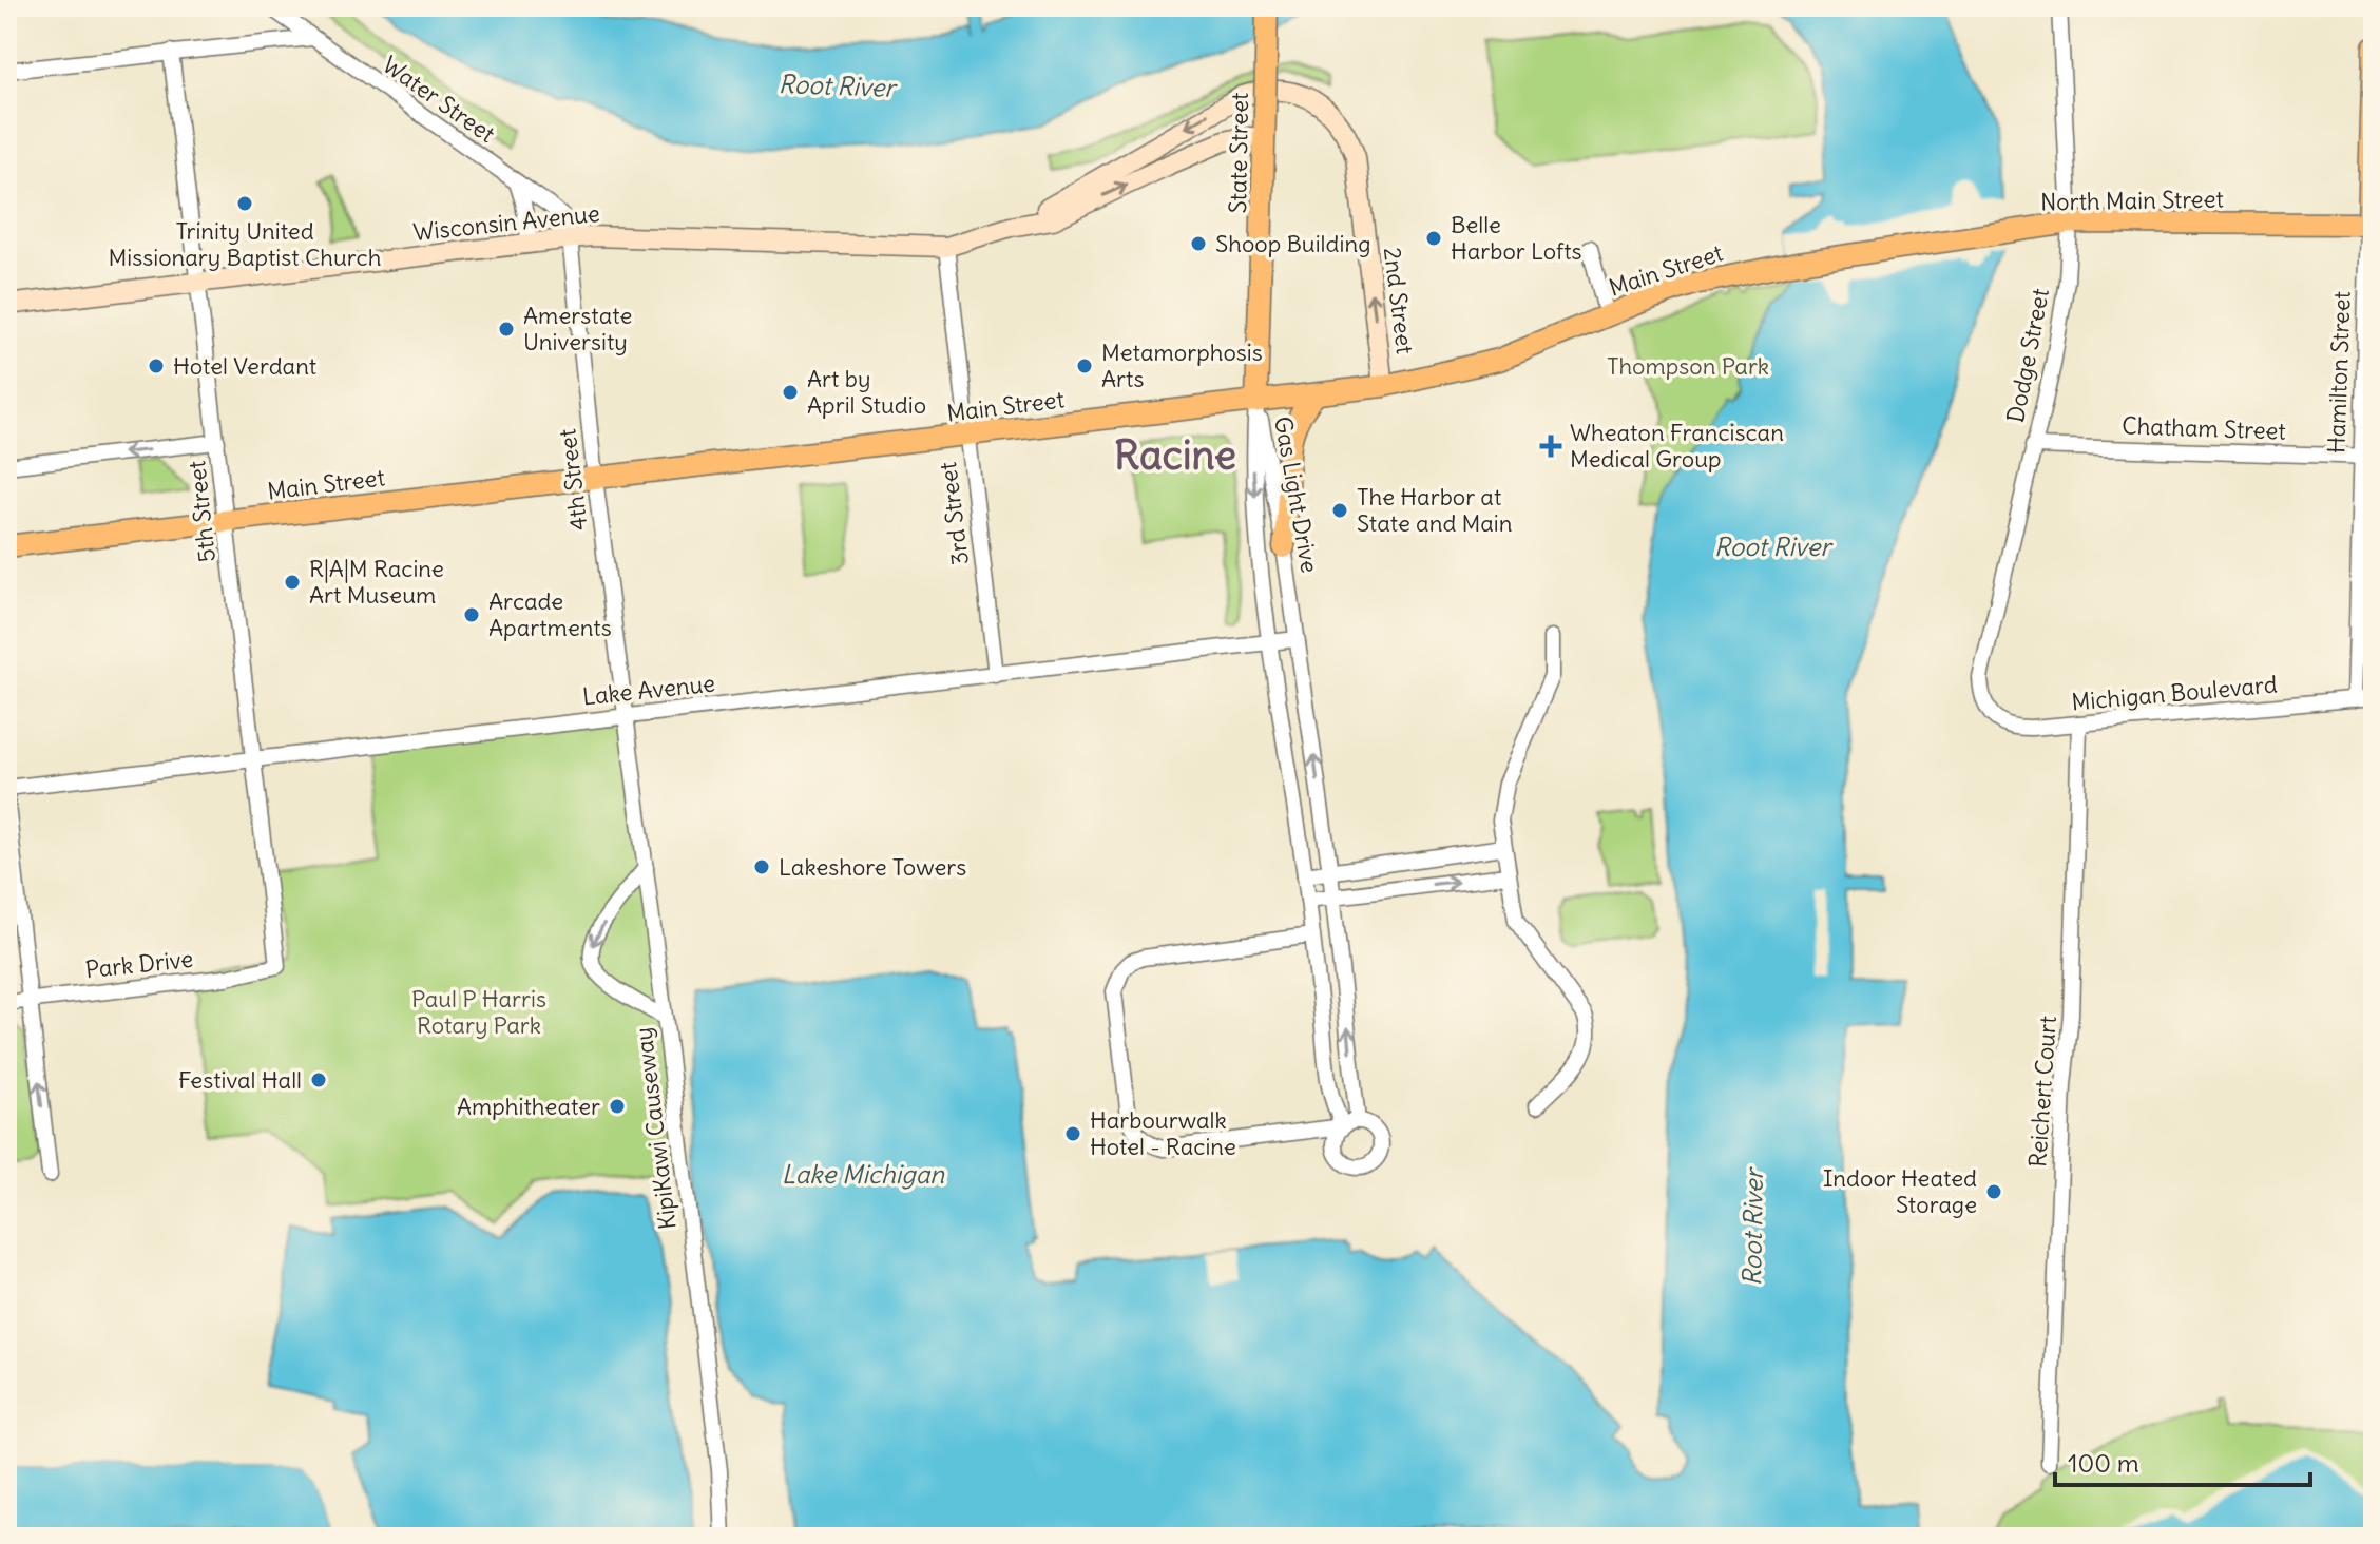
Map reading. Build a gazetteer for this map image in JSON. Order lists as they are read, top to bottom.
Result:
{
  "streets": {
    "main road": [
      "State Street",
      "North Main Street",
      "Main Street",
      "Hamilton Street"
    ],
    "street": [
      "Water Street",
      "Wisconsin Avenue",
      "2nd Street",
      "Dodge Street",
      "Chatham Street",
      "4th Street",
      "Gas Light Drive",
      "5th Street",
      "3rd Street",
      "Lake Avenue",
      "Michigan Boulevard",
      "Park Drive",
      "Reichert Court",
      "KipiKawi Causeway"
    ]
  },
  "crossings": [
    ["Water Street", "Wisconsin Avenue"],
    ["Water Street", "4th Street"],
    ["State Street", "Wisconsin Avenue"],
    ["State Street", "Main Street"],
    ["State Street", "Gas Light Drive"],
    ["North Main Street", "Main Street"],
    ["North Main Street", "Dodge Street"],
    ["North Main Street", "Hamilton Street"],
    ["Wisconsin Avenue", "2nd Street"],
    ["Wisconsin Avenue", "4th Street"],
    ["Wisconsin Avenue", "5th Street"],
    ["Wisconsin Avenue", "3rd Street"],
    ["Main Street", "2nd Street"],
    ["Main Street", "4th Street"],
    ["Main Street", "Gas Light Drive"],
    ["Main Street", "5th Street"],
    ["Main Street", "3rd Street"],
    ["Dodge Street", "Chatham Street"],
    ["Dodge Street", "Michigan Boulevard"],
    ["Hamilton Street", "Chatham Street"],
    ["Hamilton Street", "Michigan Boulevard"],
    ["4th Street", "Lake Avenue"],
    ["4th Street", "KipiKawi Causeway"],
    ["Gas Light Drive", "Lake Avenue"],
    ["5th Street", "Lake Avenue"],
    ["5th Street", "Park Drive"],
    ["3rd Street", "Lake Avenue"],
    ["Lake Avenue", "KipiKawi Causeway"],
    ["Michigan Boulevard", "Reichert Court"]
  ],
  "one_way": ["2nd Street"],
  "districts": ["Racine"],
  "water": ["Root River", "Lake Michigan"],
  "parks": ["Thompson Park", "Paul P Harris Rotary Park"],
  "places": {
    "other": [
      "Trinity United Missionary Baptist Church",
      "Belle Harbor Lofts",
      "Shoop Building",
      "Amerstate University",
      "Hotel Verdant",
      "Metamorphosis Arts",
      "Art by April Studio",
      "The Harbor at State and Main",
      "R|A|M Racine Art Museum",
      "Arcade Apartments",
      "Lakeshore Towers",
      "Festival Hall",
      "Amphitheater",
      "Harbourwalk Hotel - Racine",
      "Indoor Heated Storage"
    ],
    "health": ["Wheaton Franciscan Medical Group"]
  },
  "scale_bar": "100 m"
}
